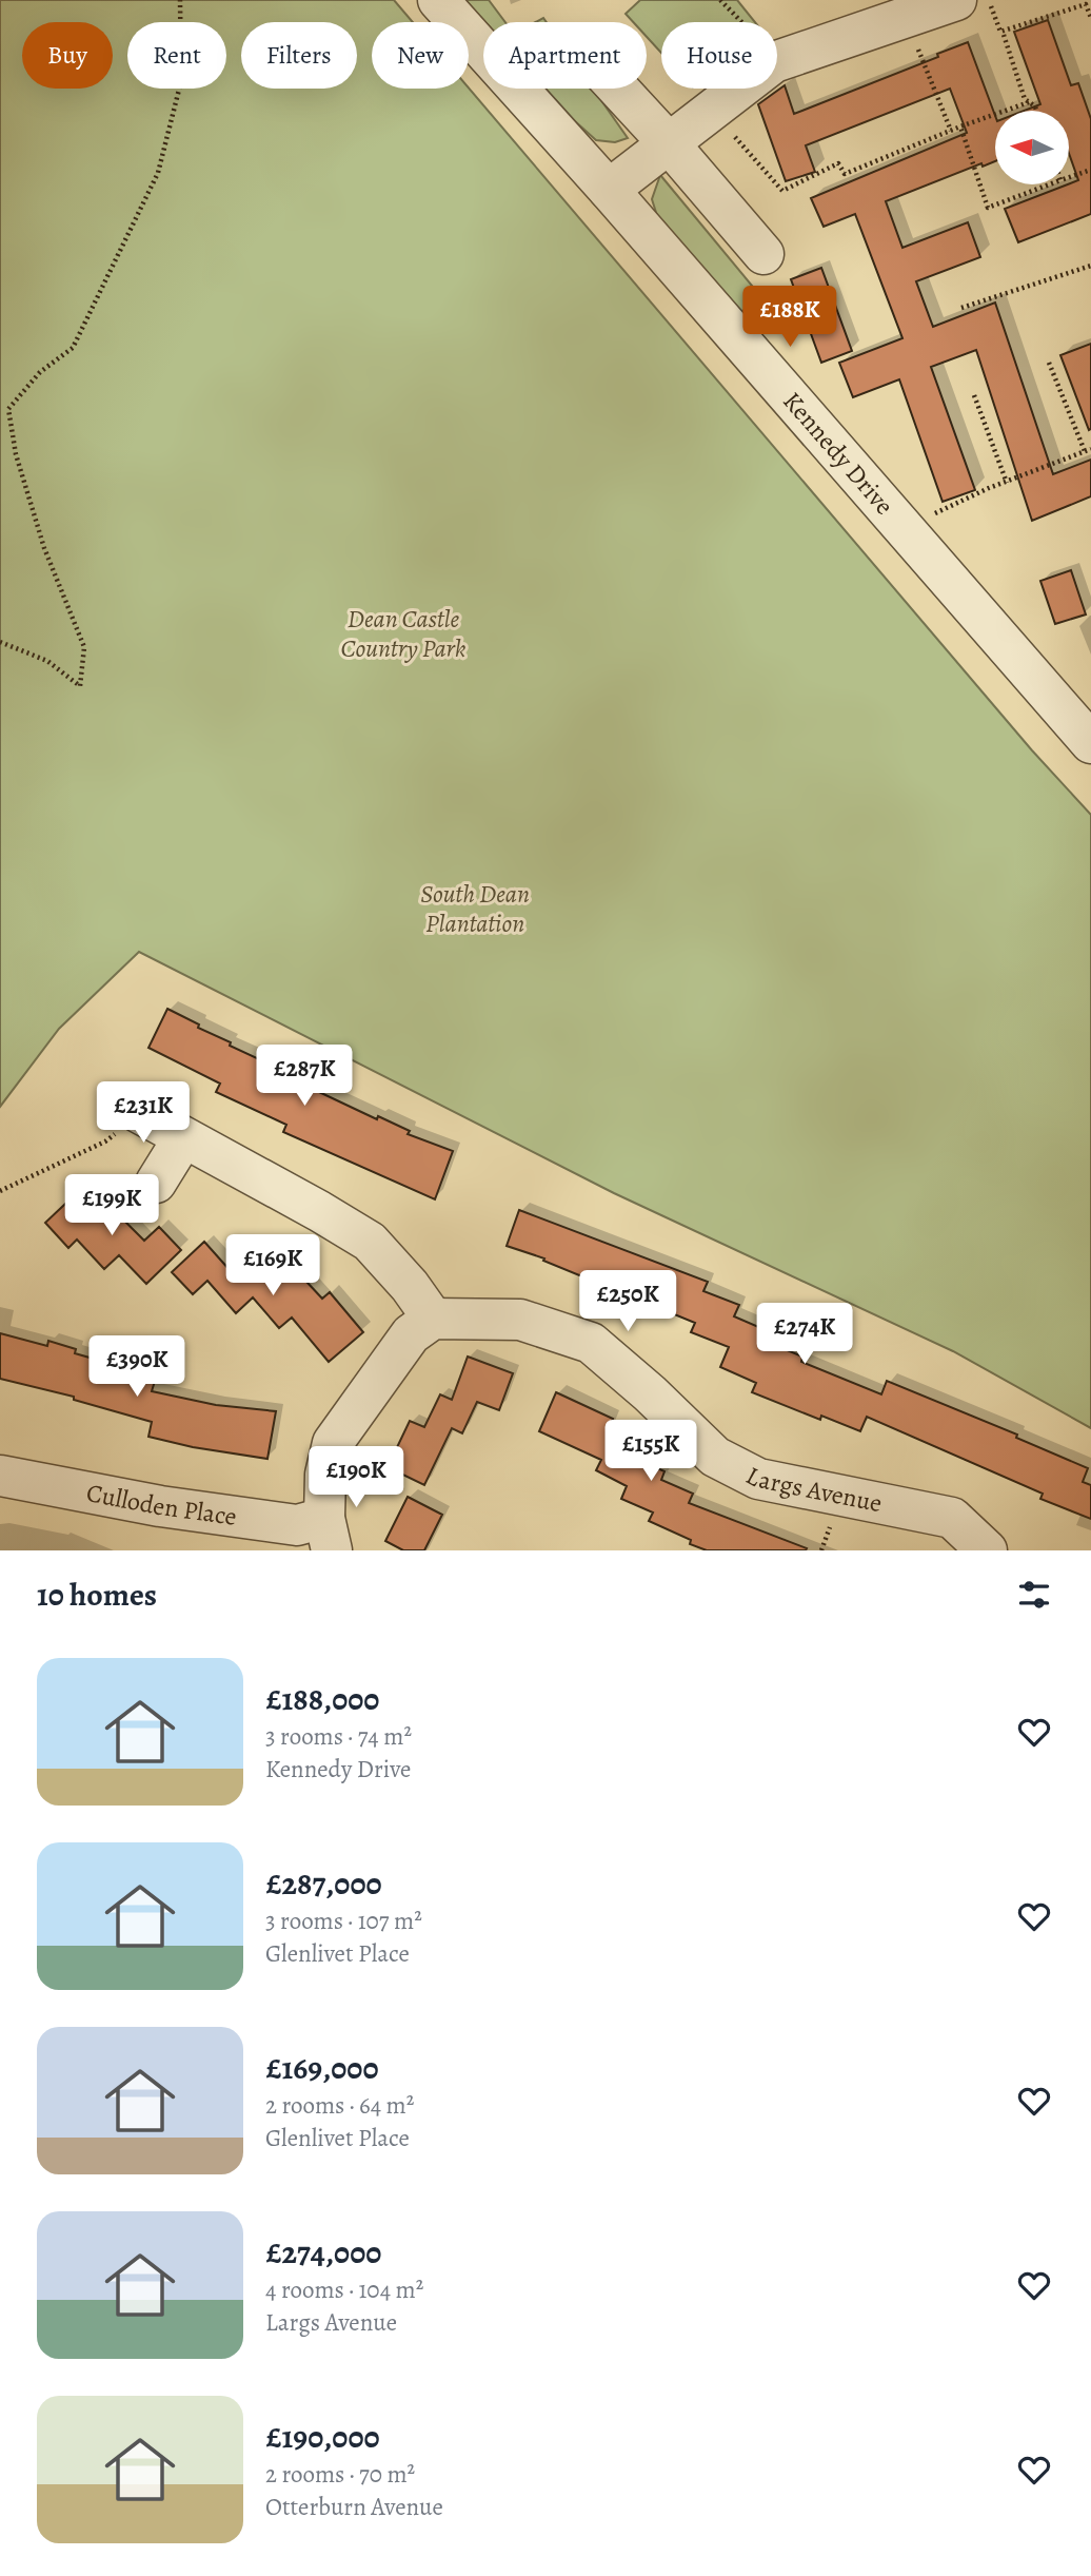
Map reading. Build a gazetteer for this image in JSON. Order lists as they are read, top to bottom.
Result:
{
  "streets": {
    "street": ["Kennedy Drive", "Largs Avenue", "Culloden Place"]
  },
  "parks": ["Dean Castle Country Park", "South Dean Plantation"],
  "north": "left",
  "page": {
    "chip": [
      "Buy",
      "Rent",
      "Filters",
      "New",
      "Apartment",
      "House"
    ],
    "price": [
      "£188K",
      "£287K",
      "£231K",
      "£199K",
      "£169K",
      "£250K",
      "£274K",
      "£390K",
      "£155K",
      "£190K"
    ],
    "heading": "10 homes",
    "list": [
      {
        "name": "£188,000",
        "note": "3 rooms · 74 m² · Kennedy Drive"
      },
      {
        "name": "£287,000",
        "note": "3 rooms · 107 m² · Glenlivet Place"
      },
      {
        "name": "£169,000",
        "note": "2 rooms · 64 m² · Glenlivet Place"
      },
      {
        "name": "£274,000",
        "note": "4 rooms · 104 m² · Largs Avenue"
      },
      {
        "name": "£190,000",
        "note": "2 rooms · 70 m² · Otterburn Avenue"
      }
    ]
  }
}
